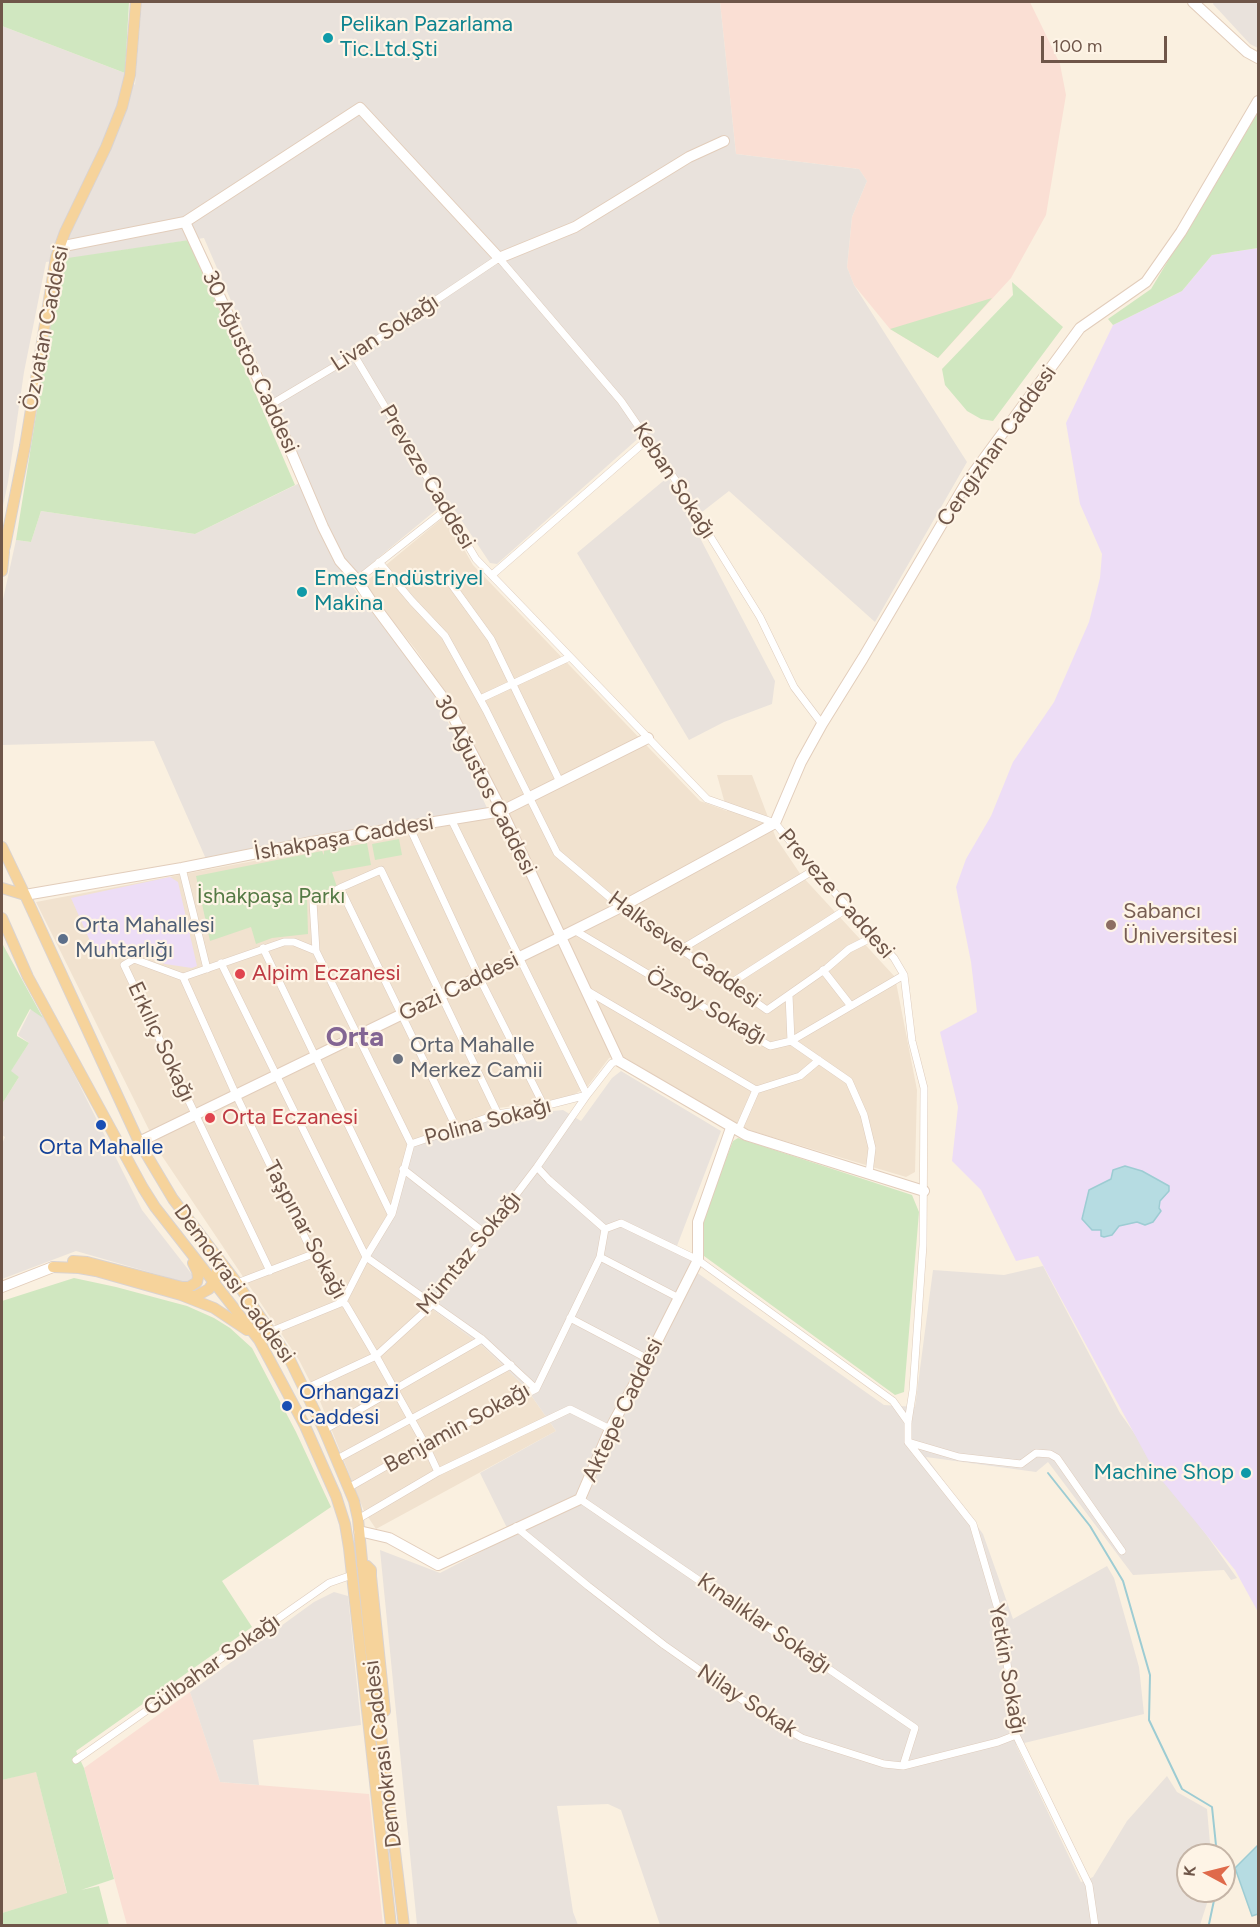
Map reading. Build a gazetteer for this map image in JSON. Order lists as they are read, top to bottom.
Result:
{
  "streets": {
    "main road": ["Özvatan Caddesi", "Demokrasi Caddesi"],
    "street": [
      "Livan Sokağı",
      "30 Ağustos Caddesi",
      "Cengizhan Caddesi",
      "Preveze Caddesi",
      "Keban Sokağı",
      "İshakpaşa Caddesi",
      "Halksever Caddesi",
      "Gazi Caddesi",
      "Özsoy Sokağı",
      "Erkılıç Sokağı",
      "Polina Sokağı",
      "Taşpınar Sokağı",
      "Mümtaz Sokağı",
      "Aktepe Caddesi",
      "Benjamin Sokağı",
      "Kınalıklar Sokağı",
      "Gülbahar Sokağı",
      "Yetkin Sokağı",
      "Nilay Sokak"
    ]
  },
  "crossings": [
    ["Livan Sokağı", "30 Ağustos Caddesi"],
    ["Livan Sokağı", "Preveze Caddesi"],
    ["Livan Sokağı", "Keban Sokağı"],
    ["30 Ağustos Caddesi", "İshakpaşa Caddesi"],
    ["30 Ağustos Caddesi", "Gazi Caddesi"],
    ["Cengizhan Caddesi", "Preveze Caddesi"],
    ["Cengizhan Caddesi", "Keban Sokağı"],
    ["Cengizhan Caddesi", "Gazi Caddesi"],
    ["Preveze Caddesi", "İshakpaşa Caddesi"],
    ["Preveze Caddesi", "Halksever Caddesi"],
    ["Preveze Caddesi", "Gazi Caddesi"],
    ["İshakpaşa Caddesi", "Halksever Caddesi"],
    ["İshakpaşa Caddesi", "Demokrasi Caddesi"],
    ["Halksever Caddesi", "Gazi Caddesi"],
    ["Gazi Caddesi", "Özsoy Sokağı"],
    ["Gazi Caddesi", "Erkılıç Sokağı"],
    ["Gazi Caddesi", "Taşpınar Sokağı"],
    ["Gazi Caddesi", "Demokrasi Caddesi"],
    ["Erkılıç Sokağı", "Taşpınar Sokağı"],
    ["Polina Sokağı", "Taşpınar Sokağı"],
    ["Polina Sokağı", "Mümtaz Sokağı"],
    ["Taşpınar Sokağı", "Mümtaz Sokağı"],
    ["Taşpınar Sokağı", "Benjamin Sokağı"],
    ["Mümtaz Sokağı", "Demokrasi Caddesi"],
    ["Demokrasi Caddesi", "Aktepe Caddesi"],
    ["Demokrasi Caddesi", "Benjamin Sokağı"],
    ["Demokrasi Caddesi", "Gülbahar Sokağı"],
    ["Aktepe Caddesi", "Kınalıklar Sokağı"],
    ["Aktepe Caddesi", "Nilay Sokak"],
    ["Kınalıklar Sokağı", "Nilay Sokak"],
    ["Yetkin Sokağı", "Nilay Sokak"]
  ],
  "districts": ["Orta"],
  "parks": ["İshakpaşa Parkı"],
  "places": [
    "Pelikan Pazarlama Tic.Ltd.Şti",
    "Emes Endüstriyel Makina",
    "Sabancı Üniversitesi",
    "Orta Mahallesi Muhtarlığı",
    "Alpim Eczanesi",
    "Orta Mahalle Merkez Camii",
    "Orta Eczanesi",
    "Orta Mahalle",
    "Orhangazi Caddesi",
    "Machine Shop"
  ],
  "scale_bar": "100 m",
  "north": "left"
}
